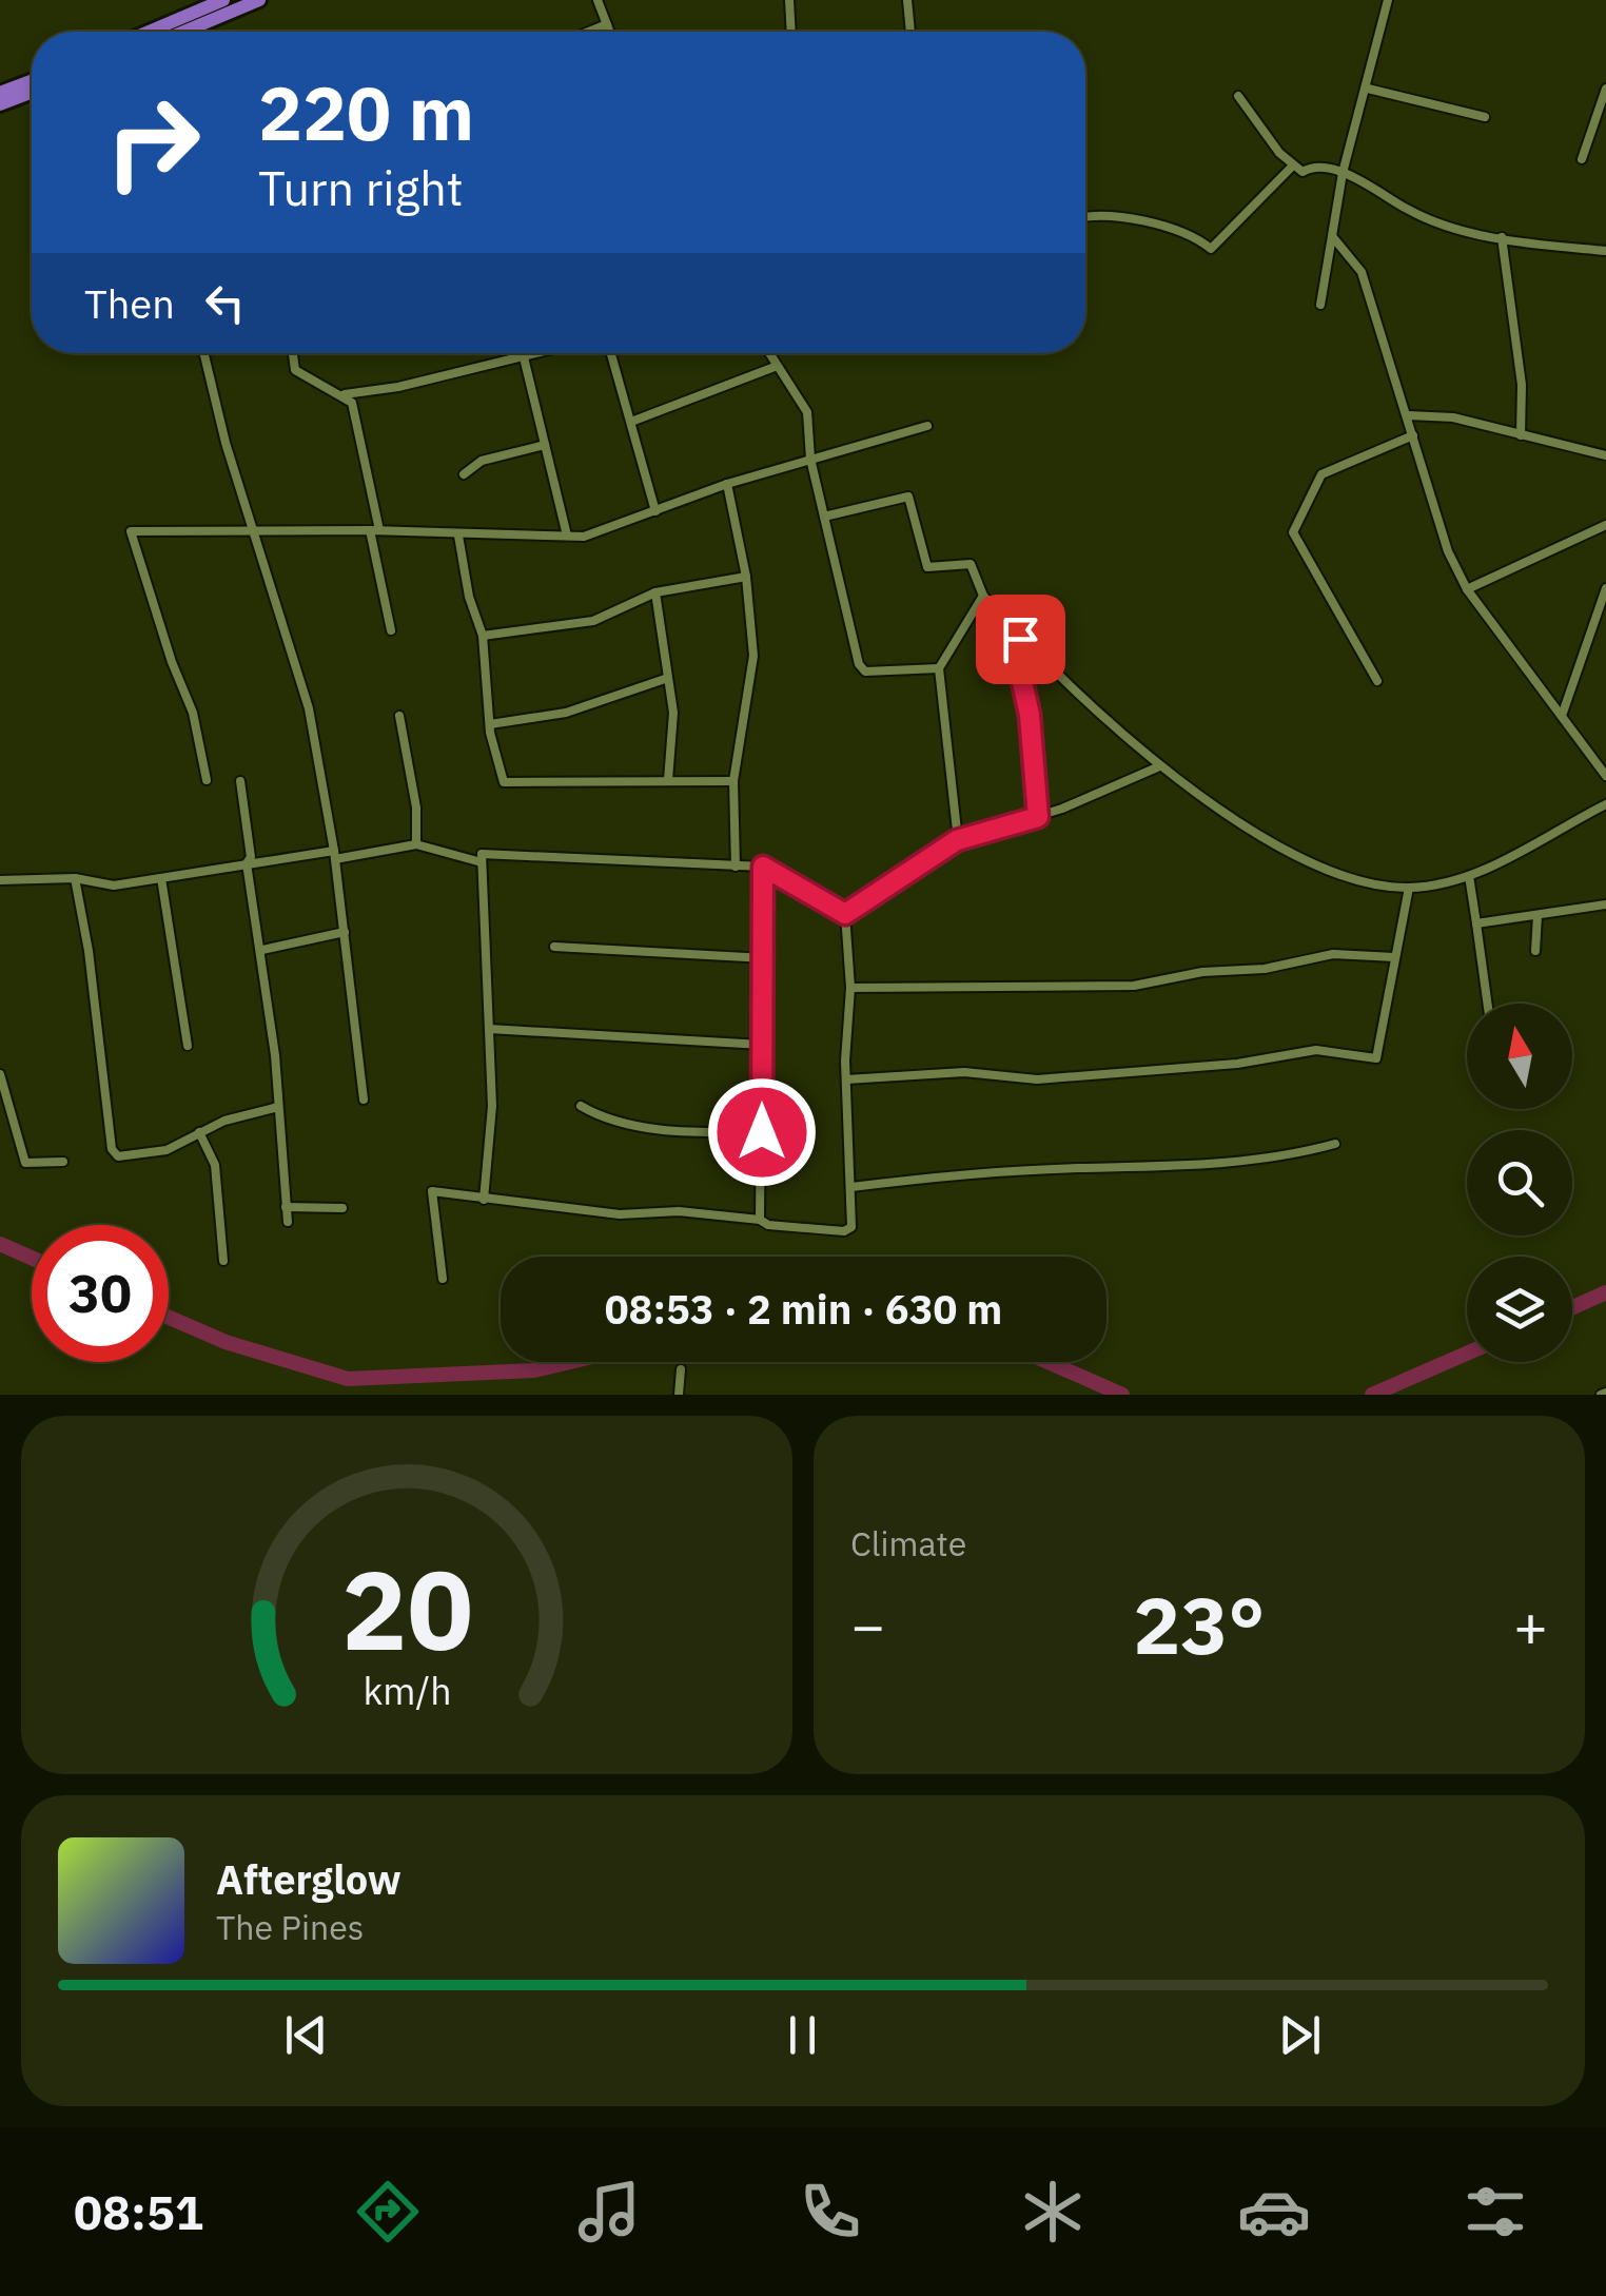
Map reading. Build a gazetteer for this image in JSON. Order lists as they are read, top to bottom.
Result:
{
  "north": "top",
  "page": {
    "turn": ["220 m", "Turn right"],
    "then": "Then",
    "limit": "30",
    "trip": "08:53 · 2 min · 630 m",
    "tile": "Climate",
    "heat": ["−", "23°", "+"],
    "song": ["Afterglow", "The Pines"],
    "tabs": "08:51",
    "gauge": ["20", "km/h"]
  }
}
